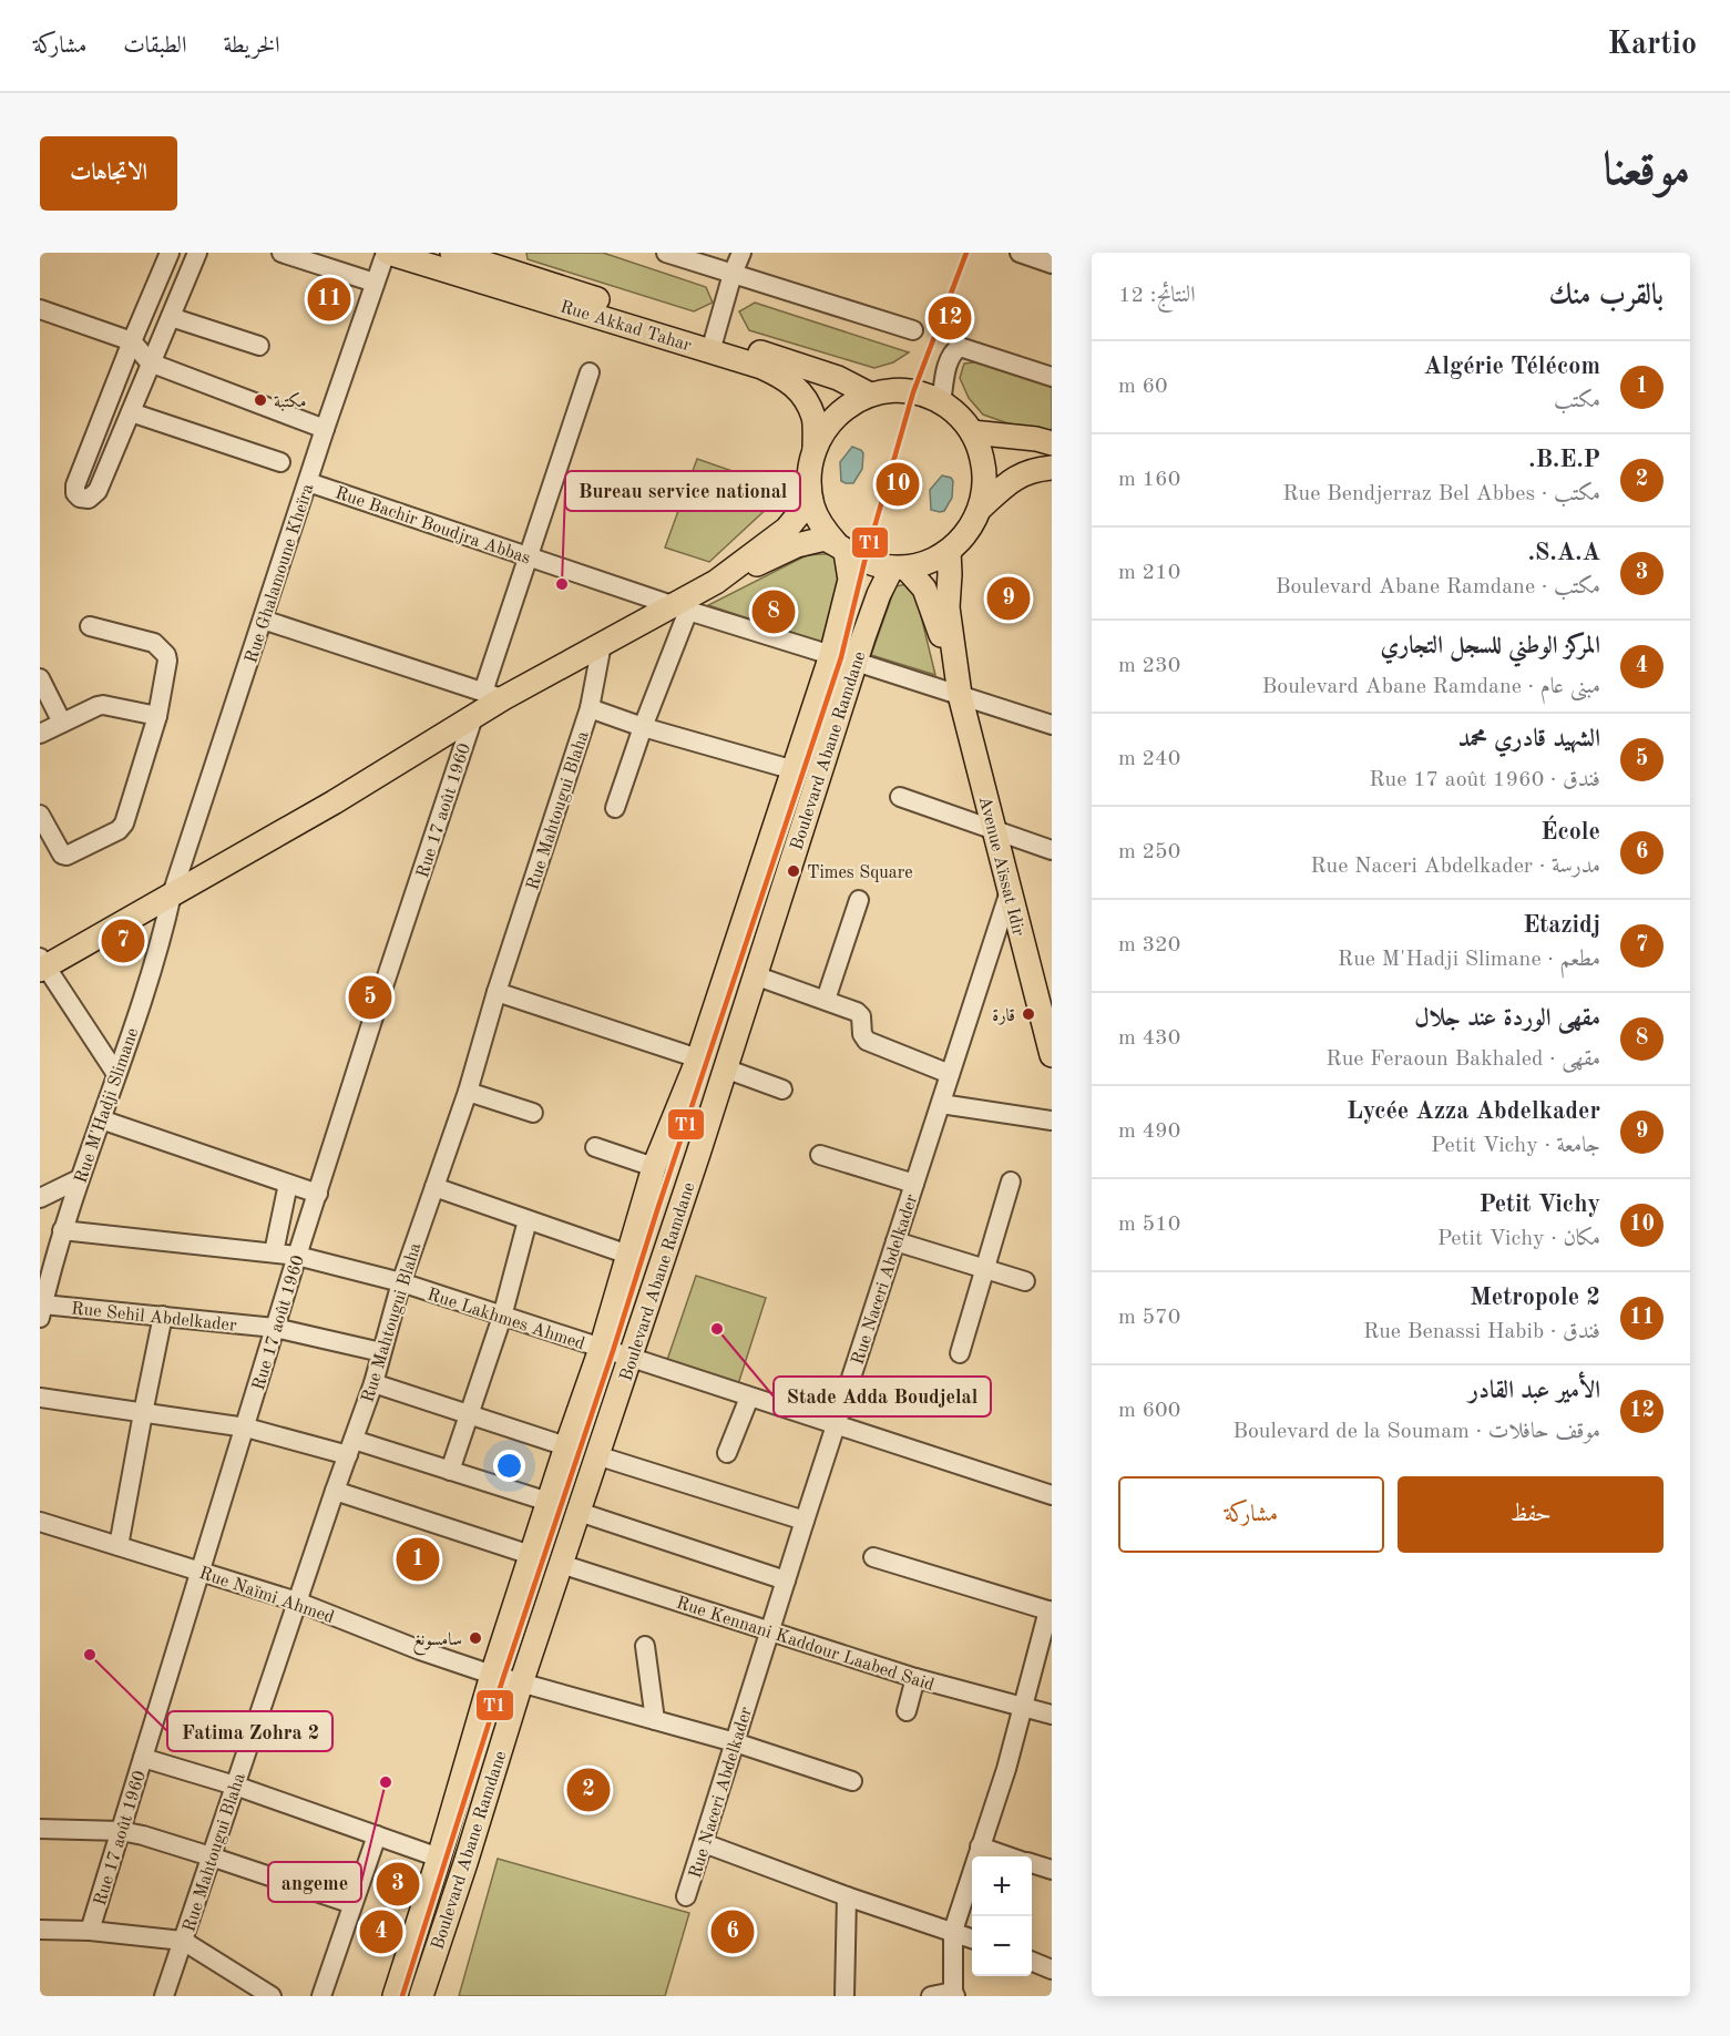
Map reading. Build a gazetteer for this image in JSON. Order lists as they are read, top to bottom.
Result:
{
  "streets": {
    "main road": ["Rue Akkad Tahar", "Boulevard Abane Ramdane", "Avenue Aïssat Idir"],
    "street": [
      "Rue Bachir Boudjra Abbas",
      "Rue Ghalamoune Kheïra",
      "Rue 17 août 1960",
      "Rue Mahtougui Blaha",
      "Rue M'Hadji Slimane",
      "Rue Naceri Abdelkader",
      "Rue Sehil Abdelkader",
      "Rue Lakhmes Ahmed",
      "Rue Naïmi Ahmed",
      "Rue Kennani Kaddour Laabed Said"
    ]
  },
  "crossings": [
    ["Rue Akkad Tahar", "Rue Ghalamoune Kheïra"],
    ["Rue Akkad Tahar", "Boulevard Abane Ramdane"],
    ["Rue Bachir Boudjra Abbas", "Rue Ghalamoune Kheïra"],
    ["Rue Bachir Boudjra Abbas", "Boulevard Abane Ramdane"],
    ["Rue Ghalamoune Kheïra", "Rue M'Hadji Slimane"],
    ["Boulevard Abane Ramdane", "Rue Lakhmes Ahmed"],
    ["Boulevard Abane Ramdane", "Rue Naïmi Ahmed"],
    ["Boulevard Abane Ramdane", "Rue Kennani Kaddour Laabed Said"],
    ["Rue 17 août 1960", "Rue Sehil Abdelkader"],
    ["Rue 17 août 1960", "Rue Lakhmes Ahmed"],
    ["Rue 17 août 1960", "Rue Naïmi Ahmed"],
    ["Rue Mahtougui Blaha", "Rue Sehil Abdelkader"],
    ["Rue Mahtougui Blaha", "Rue Lakhmes Ahmed"],
    ["Rue Mahtougui Blaha", "Rue Naïmi Ahmed"],
    ["Avenue Aïssat Idir", "Rue Naceri Abdelkader"],
    ["Rue M'Hadji Slimane", "Rue Sehil Abdelkader"],
    ["Rue M'Hadji Slimane", "Rue Lakhmes Ahmed"],
    ["Rue Naceri Abdelkader", "Rue Lakhmes Ahmed"],
    ["Rue Naceri Abdelkader", "Rue Naïmi Ahmed"],
    ["Rue Naceri Abdelkader", "Rue Kennani Kaddour Laabed Said"]
  ],
  "places": [
    "مكتبة",
    "Bureau service national",
    "Times Square",
    "قارة",
    "Stade Adda Boudjelal",
    "سامسونغ",
    "Fatima Zohra 2",
    "angeme"
  ],
  "lines": ["transit line T1"],
  "page": {
    "header": "Kartio",
    "nav": ["الخريطة", "الطبقات", "مشاركة"],
    "title": "موقعنا",
    "buttons": [
      "الاتجاهات",
      ["حفظ", "مشاركة"]
    ],
    "heading": ["بالقرب منك", "النتائج: 12"],
    "pins": [
      "11",
      "12",
      "10",
      "9",
      "8",
      "7",
      "5",
      "1",
      "2",
      "3",
      "4",
      "6"
    ],
    "list": [
      {
        "mark": "1",
        "name": "Algérie Télécom",
        "note": "مكتب",
        "value": "60 m"
      },
      {
        "mark": "2",
        "name": "B.E.P.",
        "note": "مكتب · Rue Bendjerraz Bel Abbes",
        "value": "160 m"
      },
      {
        "mark": "3",
        "name": "S.A.A.",
        "note": "مكتب · Boulevard Abane Ramdane",
        "value": "210 m"
      },
      {
        "mark": "4",
        "name": "المركز الوطني للسجل التجاري",
        "note": "مبنى عام · Boulevard Abane Ramdane",
        "value": "230 m"
      },
      {
        "mark": "5",
        "name": "الشهيد قادري محمد",
        "note": "فندق · Rue 17 août 1960",
        "value": "240 m"
      },
      {
        "mark": "6",
        "name": "École",
        "note": "مدرسة · Rue Naceri Abdelkader",
        "value": "250 m"
      },
      {
        "mark": "7",
        "name": "Etazidj",
        "note": "مطعم · Rue M'Hadji Slimane",
        "value": "320 m"
      },
      {
        "mark": "8",
        "name": "مقهى الوردة عند جلال",
        "note": "مقهى · Rue Feraoun Bakhaled",
        "value": "430 m"
      },
      {
        "mark": "9",
        "name": "Lycée Azza Abdelkader",
        "note": "جامعة · Petit Vichy",
        "value": "490 m"
      },
      {
        "mark": "10",
        "name": "Petit Vichy",
        "note": "مكان · Petit Vichy",
        "value": "510 m"
      },
      {
        "mark": "11",
        "name": "Metropole 2",
        "note": "فندق · Rue Benassi Habib",
        "value": "570 m"
      },
      {
        "mark": "12",
        "name": "الأمير عبد القادر",
        "note": "موقف حافلات · Boulevard de la Soumam",
        "value": "600 m"
      }
    ],
    "map_buttons": ["+", "−"]
  }
}
